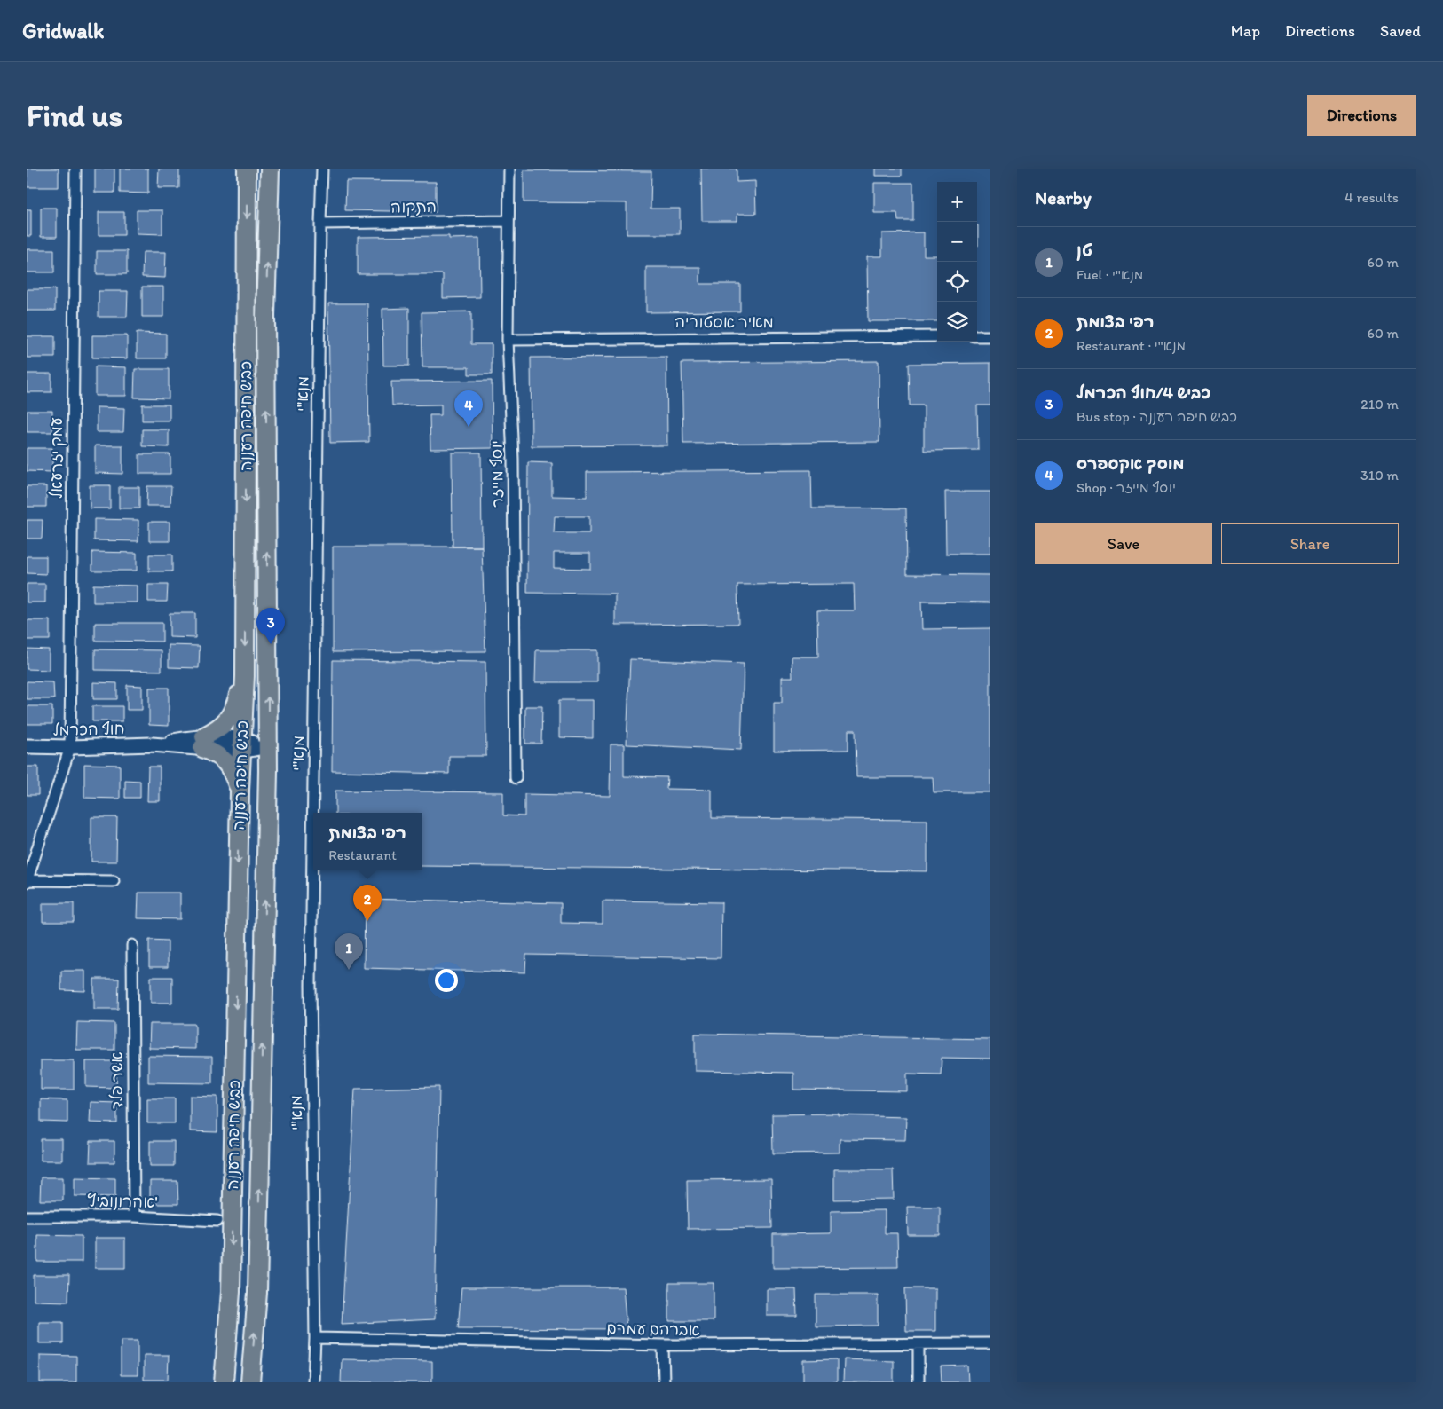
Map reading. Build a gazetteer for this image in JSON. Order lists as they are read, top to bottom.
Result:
{
  "streets": {
    "highway": ["כביש חיפה רעננה"],
    "street": [
      "התקוה",
      "מאיר אסטוריה",
      "מנא\"י",
      "עמק יזרעאל",
      "יוסף מייזר",
      "חוף הכרמל",
      "אשר פלד",
      "אהרונוביץ'",
      "אברהם עמרם"
    ]
  },
  "crossings": [
    ["התקוה", "מנא\"י"],
    ["התקוה", "יוסף מייזר"],
    ["מאיר אסטוריה", "יוסף מייזר"],
    ["מנא\"י", "אברהם עמרם"],
    ["כביש חיפה רעננה", "חוף הכרמל"],
    ["עמק יזרעאל", "חוף הכרמל"],
    ["אשר פלד", "אהרונוביץ'"]
  ],
  "page": {
    "header": "Gridwalk",
    "nav": ["Map", "Directions", "Saved"],
    "buttons": [
      "Directions",
      ["Save", "Share"]
    ],
    "title": "Find us",
    "heading": ["Nearby", "4 results"],
    "map_buttons": ["+", "−"],
    "list": [
      {
        "mark": "1",
        "name": "טן",
        "note": "Fuel · מנא\"י",
        "value": "60 m"
      },
      {
        "mark": "2",
        "name": "רפי בצומת",
        "note": "Restaurant · מנא\"י",
        "value": "60 m"
      },
      {
        "mark": "3",
        "name": "כביש 4/חוף הכרמל",
        "note": "Bus stop · כביש חיפה רעננה",
        "value": "210 m"
      },
      {
        "mark": "4",
        "name": "מוסך אקספרס",
        "note": "Shop · יוסף מייזר",
        "value": "310 m"
      }
    ],
    "pins": [
      "4",
      "3",
      "2",
      "1"
    ],
    "popup": ["רפי בצומת", "Restaurant"]
  }
}
